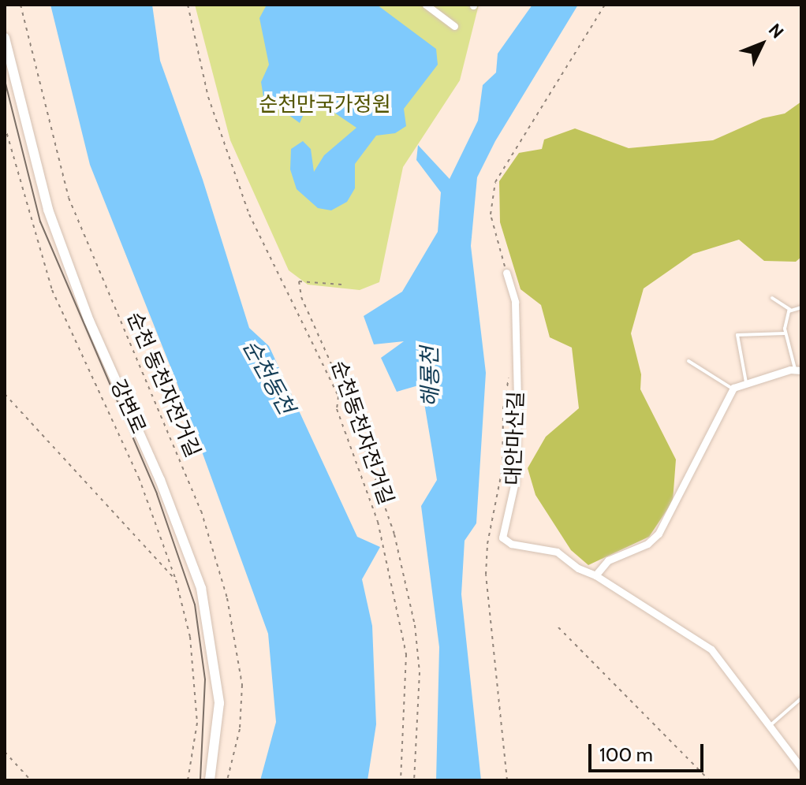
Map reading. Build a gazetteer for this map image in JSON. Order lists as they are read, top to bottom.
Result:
{
  "streets": {
    "street": ["강변로", "대안마산길"],
    "path": ["순천 동천자전거길", "순천동천자전거길"]
  },
  "water": ["순천동천", "해룡천"],
  "parks": ["순천만국가정원"],
  "scale_bar": "100 m",
  "north": "top right"
}
